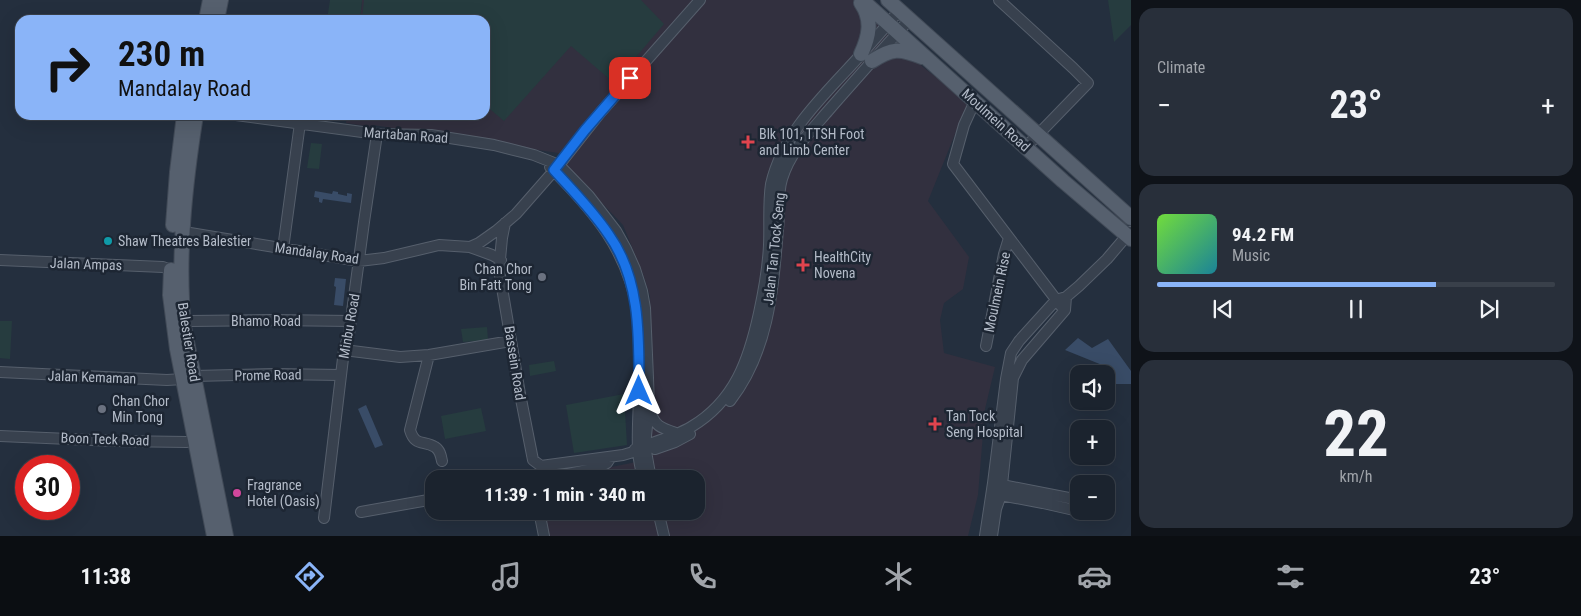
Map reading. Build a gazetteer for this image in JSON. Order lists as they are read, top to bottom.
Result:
{
  "streets": {
    "main road": ["Moulmein Road", "Balestier Road"],
    "street": [
      "Martaban Road",
      "Jalan Tan Tock Seng",
      "Mandalay Road",
      "Jalan Ampas",
      "Moulmein Rise",
      "Bhamo Road",
      "Minbu Road",
      "Bassein Road",
      "Prome Road",
      "Jalan Kemaman",
      "Boon Teck Road"
    ]
  },
  "crossings": [
    ["Moulmein Road", "Jalan Tan Tock Seng"],
    ["Moulmein Road", "Moulmein Rise"],
    ["Martaban Road", "Minbu Road"],
    ["Jalan Tan Tock Seng", "Bassein Road"],
    ["Mandalay Road", "Minbu Road"],
    ["Mandalay Road", "Balestier Road"],
    ["Jalan Ampas", "Balestier Road"],
    ["Bhamo Road", "Minbu Road"],
    ["Bhamo Road", "Balestier Road"],
    ["Minbu Road", "Prome Road"],
    ["Balestier Road", "Prome Road"],
    ["Balestier Road", "Jalan Kemaman"],
    ["Balestier Road", "Boon Teck Road"],
    ["Prome Road", "Jalan Kemaman"]
  ],
  "places": {
    "health": ["Blk 101, TTSH Foot and Limb Center", "HealthCity Novena", "Tan Tock Seng Hospital"],
    "other": [
      "Shaw Theatres Balestier",
      "Chan Chor Bin Fatt Tong",
      "Chan Chor Min Tong",
      "Fragrance Hotel (Oasis)"
    ]
  },
  "page": {
    "tile": [
      "Climate",
      ["22", "km/h"]
    ],
    "turn": ["230 m", "Mandalay Road"],
    "heat": ["−", "23°", "+"],
    "song": ["94.2 FM", "Music"],
    "map_buttons": ["+", "−"],
    "limit": "30",
    "trip": "11:39 · 1 min · 340 m",
    "tabs": ["11:38", "23°"]
  }
}
